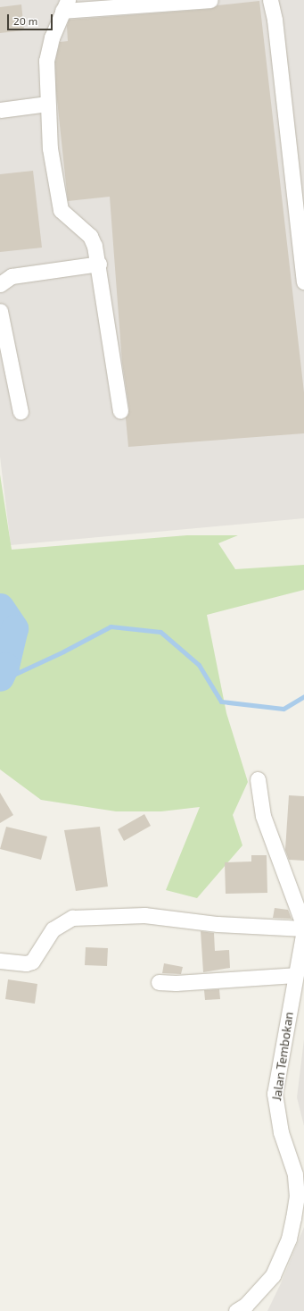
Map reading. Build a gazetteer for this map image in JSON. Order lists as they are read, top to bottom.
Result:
{
  "streets": {
    "street": ["Jalan Tembokan"]
  },
  "scale_bar": "20 m"
}
